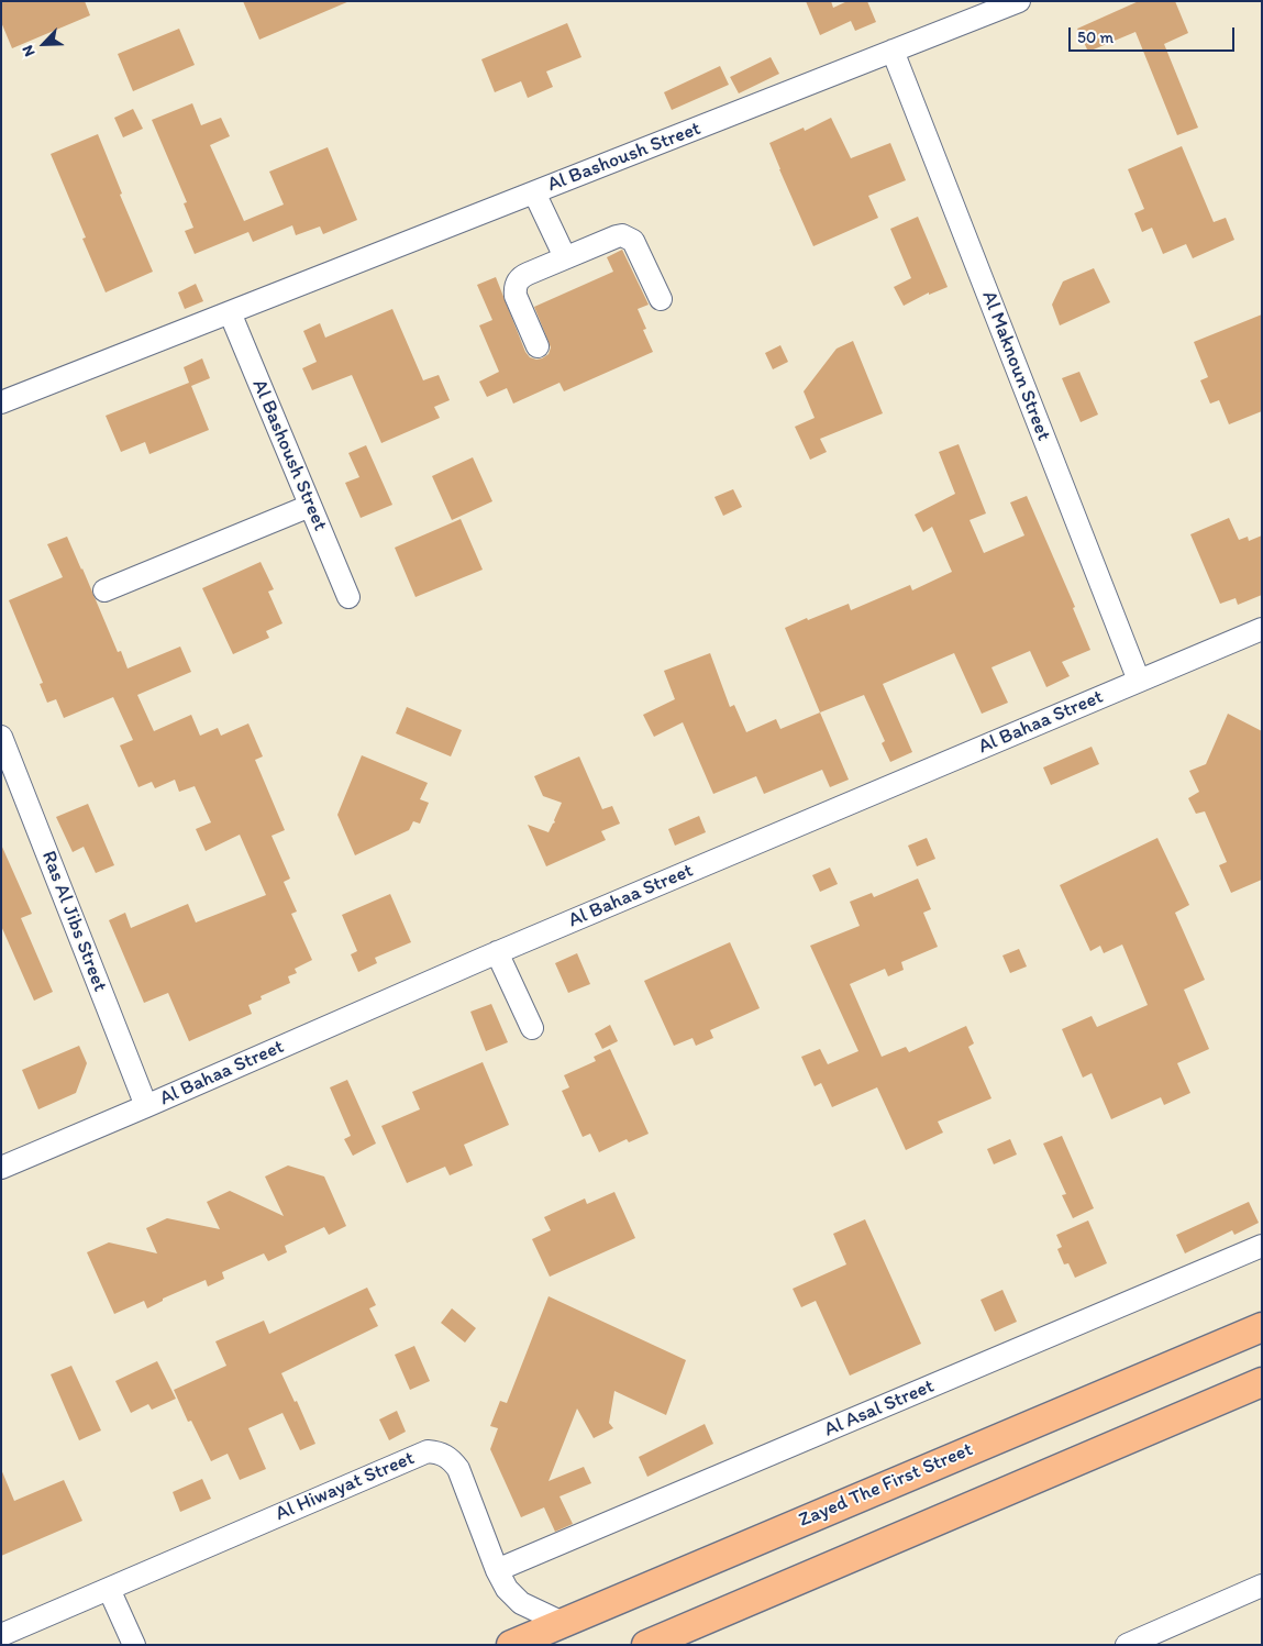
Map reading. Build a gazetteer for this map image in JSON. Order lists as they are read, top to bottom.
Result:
{
  "streets": {
    "main road": ["Zayed The First Street"],
    "street": [
      "Al Bashoush Street",
      "Al Maknoun Street",
      "Al Bahaa Street",
      "Ras Al Jibs Street",
      "Al Asal Street",
      "Al Hiwayat Street"
    ]
  },
  "crossings": [
    ["Al Bashoush Street", "Al Maknoun Street"],
    ["Al Maknoun Street", "Al Bahaa Street"],
    ["Al Bahaa Street", "Ras Al Jibs Street"],
    ["Al Asal Street", "Al Hiwayat Street"],
    ["Zayed The First Street", "Al Hiwayat Street"]
  ],
  "scale_bar": "50 m",
  "north": "bottom left"
}
